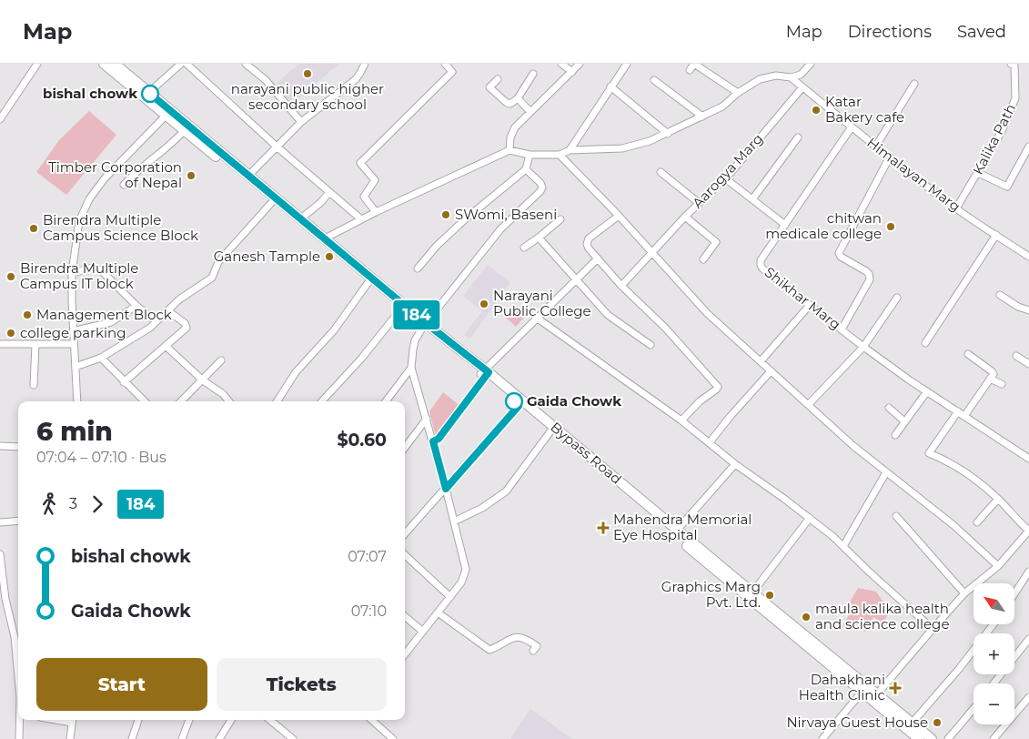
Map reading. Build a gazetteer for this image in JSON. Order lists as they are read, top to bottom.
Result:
{
  "streets": {
    "highway": ["Bypass Road"],
    "street": [
      "Kalika Path",
      "Aarogya Marg",
      "Himalayan Marg",
      "Shikhar Marg"
    ]
  },
  "crossings": [
    ["Kalika Path", "Himalayan Marg"],
    ["Aarogya Marg", "Himalayan Marg"],
    ["Himalayan Marg", "Shikhar Marg"]
  ],
  "places": {
    "other": [
      "narayani public higher secondary school",
      "bishal chowk",
      "Katar Bakery cafe",
      "Timber Corporation of Nepal",
      "SWomi, Baseni",
      "chitwan medicale college",
      "Birendra Multiple Campus Science Block",
      "Ganesh Tample",
      "Birendra Multiple Campus IT block",
      "Narayani Public College",
      "Management Block",
      "college parking",
      "Gaida Chowk",
      "Graphics Marg Pvt. Ltd.",
      "maula kalika health and science college",
      "Nirvaya Guest House"
    ],
    "health": ["Mahendra Memorial Eye Hospital", "Dahakhani Health Clinic"]
  },
  "lines": ["bus line 184"],
  "north": "top left",
  "page": {
    "header": "Map",
    "nav": ["Map", "Directions", "Saved"],
    "on_map": "184",
    "heading": ["6 min", "07:04 – 07:10 · Bus", "$0.60"],
    "legs": ["3", "184"],
    "list": [
      {
        "name": "bishal chowk",
        "value": "07:07"
      },
      {
        "name": "Gaida Chowk",
        "value": "07:10"
      }
    ],
    "map_buttons": ["+", "−"],
    "buttons": ["Start", "Tickets"]
  }
}
